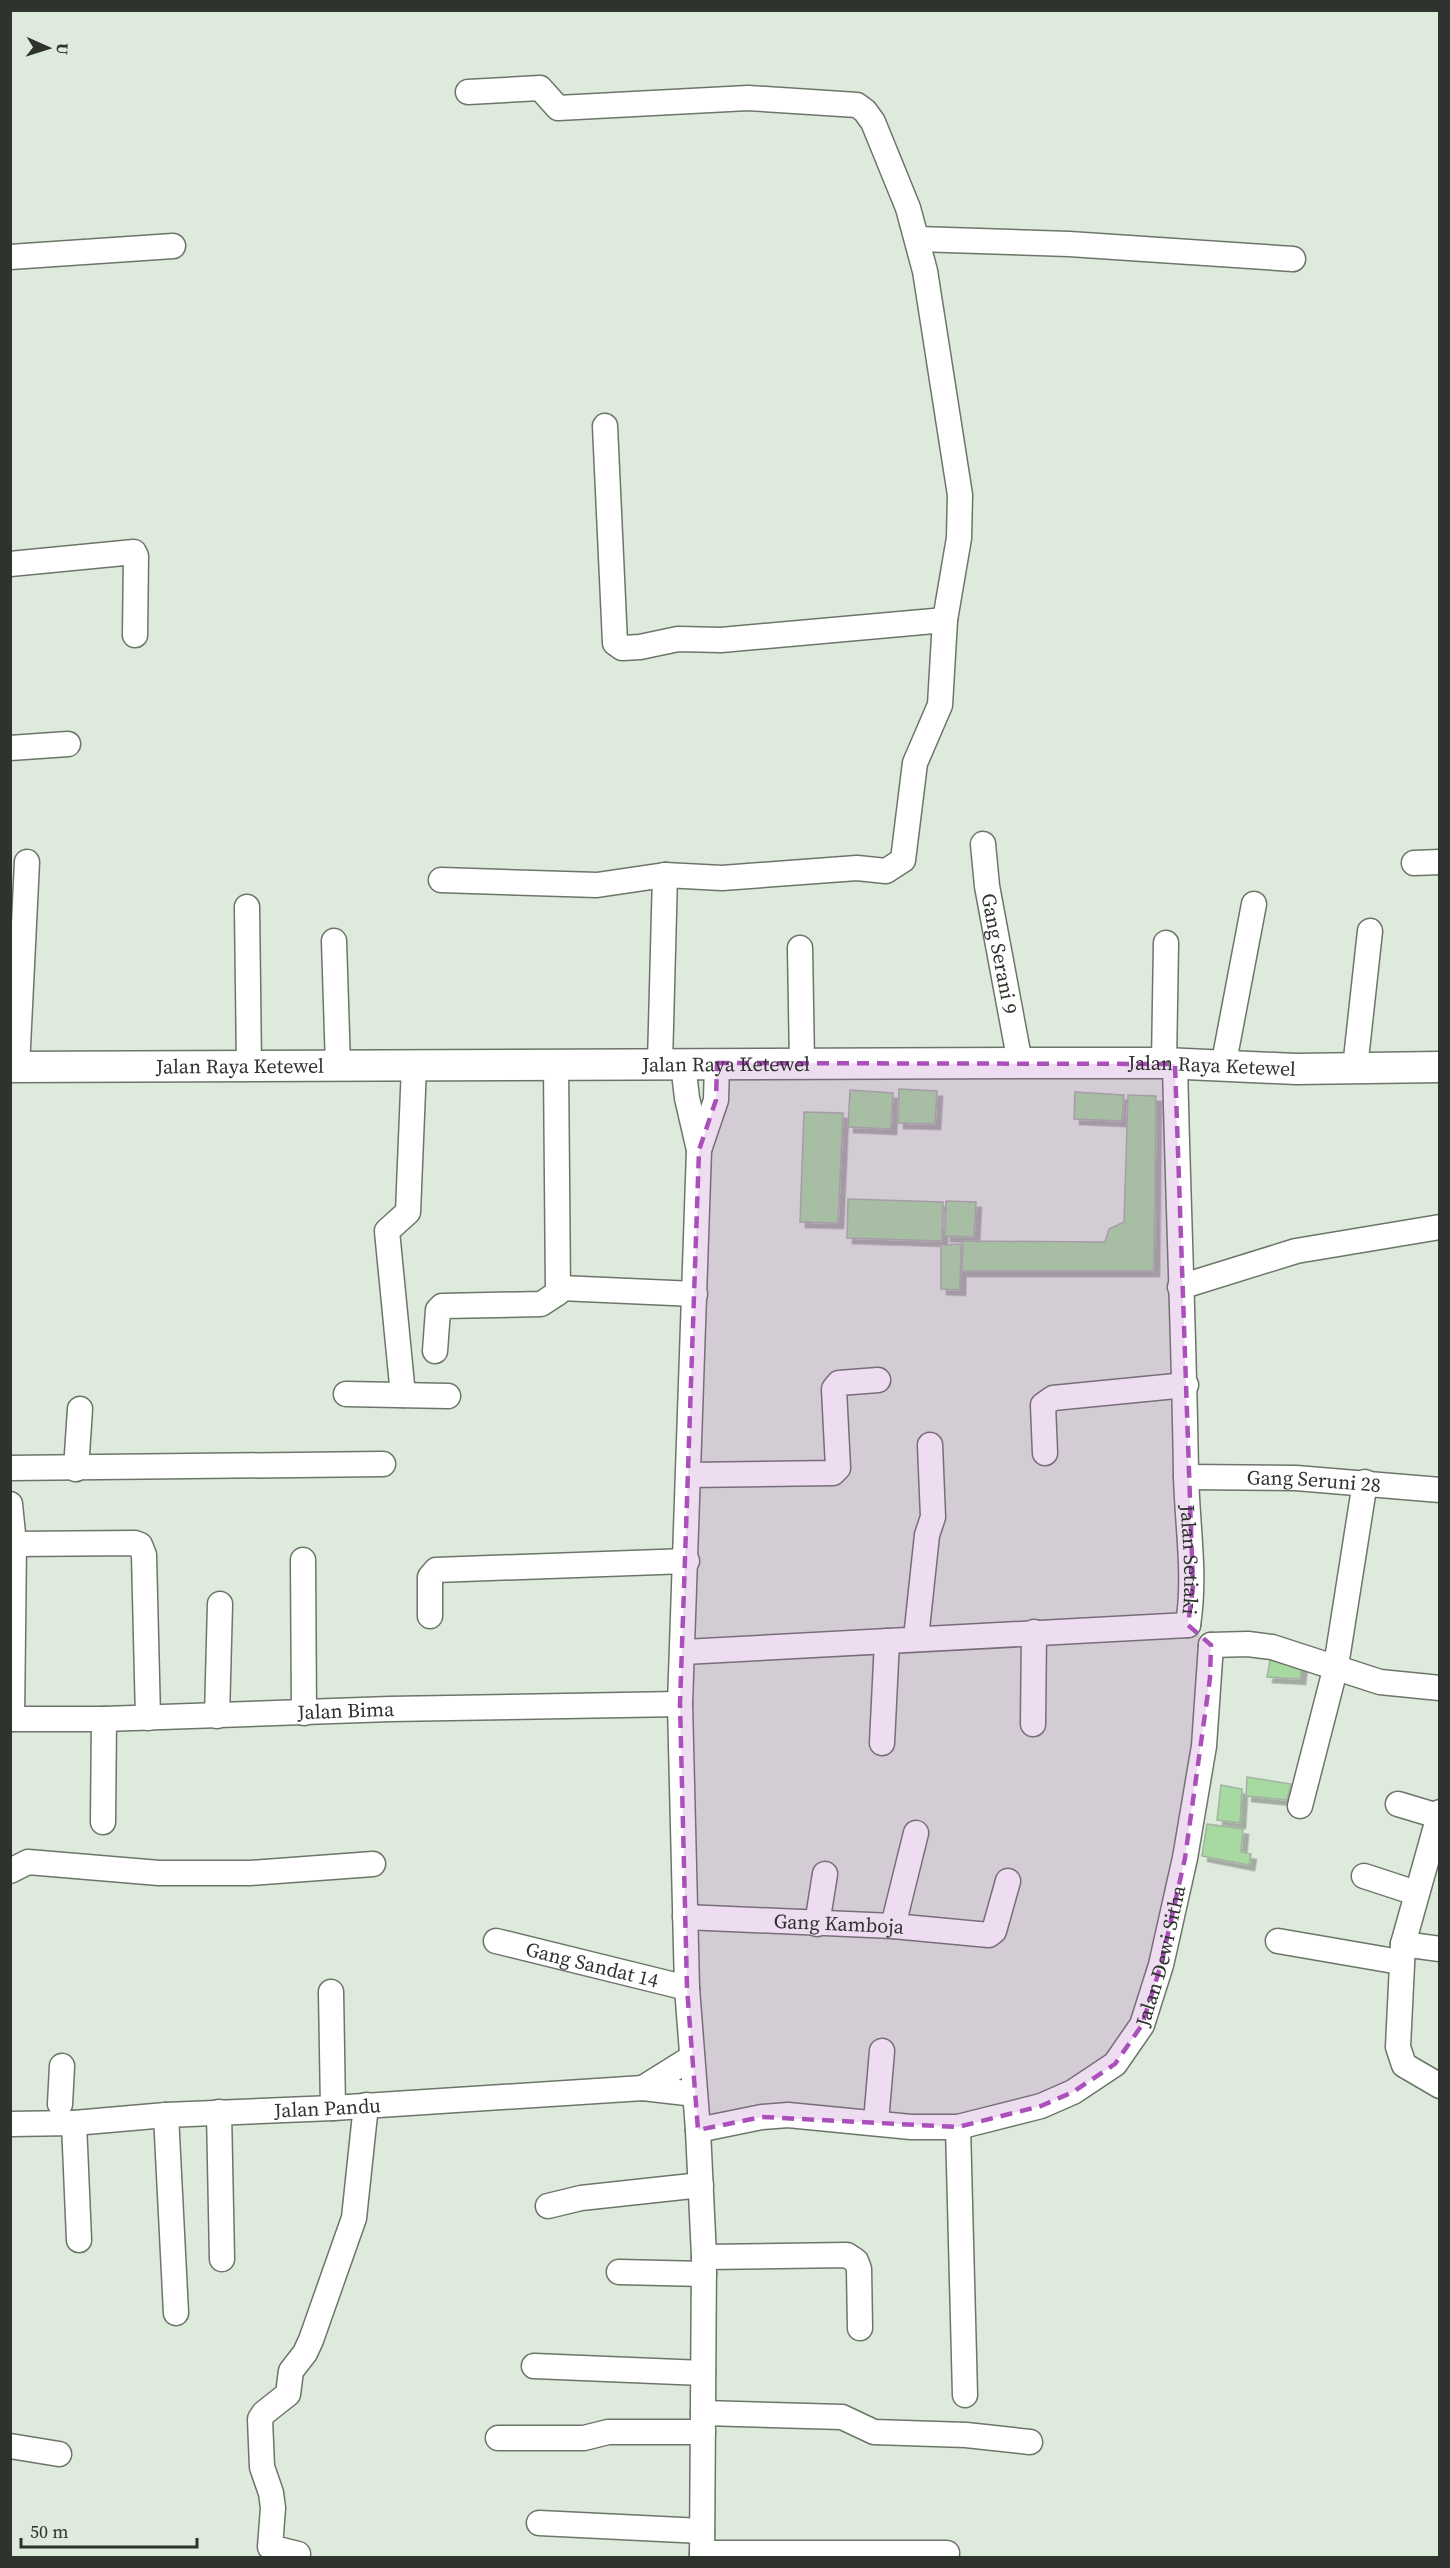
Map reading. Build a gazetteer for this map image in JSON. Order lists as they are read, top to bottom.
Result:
{
  "streets": {
    "main road": ["Jalan Raya Ketewel"],
    "street": [
      "Gang Serani 9",
      "Gang Seruni 28",
      "Jalan Setiaki",
      "Jalan Bima",
      "Gang Kamboja",
      "Jalan Dewi Sitha",
      "Gang Sandat 14",
      "Jalan Pandu"
    ]
  },
  "crossings": [
    ["Gang Serani 9", "Jalan Raya Ketewel"],
    ["Jalan Raya Ketewel", "Jalan Setiaki"],
    ["Gang Seruni 28", "Jalan Setiaki"]
  ],
  "scale_bar": "50 m",
  "north": "right"
}
